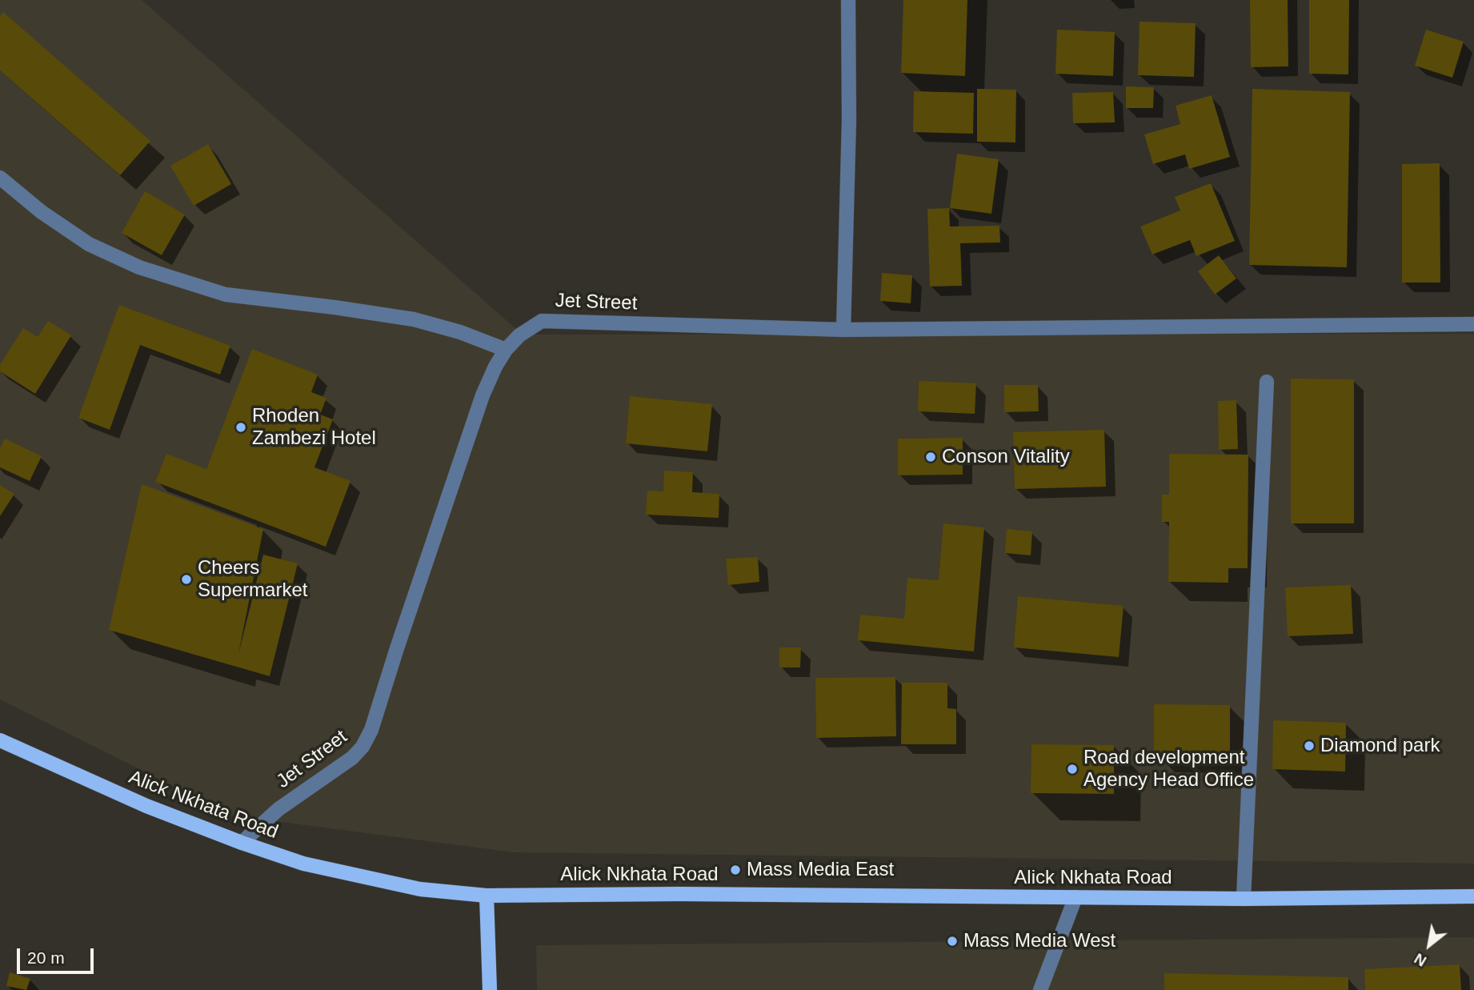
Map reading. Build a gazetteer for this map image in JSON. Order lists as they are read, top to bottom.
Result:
{
  "streets": {
    "main road": ["Alick Nkhata Road"],
    "street": ["Jet Street"]
  },
  "crossings": [
    ["Jet Street", "Alick Nkhata Road"]
  ],
  "places": [
    "Rhoden Zambezi Hotel",
    "Conson Vitality",
    "Cheers Supermarket",
    "Diamond park",
    "Road development Agency Head Office",
    "Mass Media East",
    "Mass Media West"
  ],
  "scale_bar": "20 m",
  "north": "bottom left"
}
